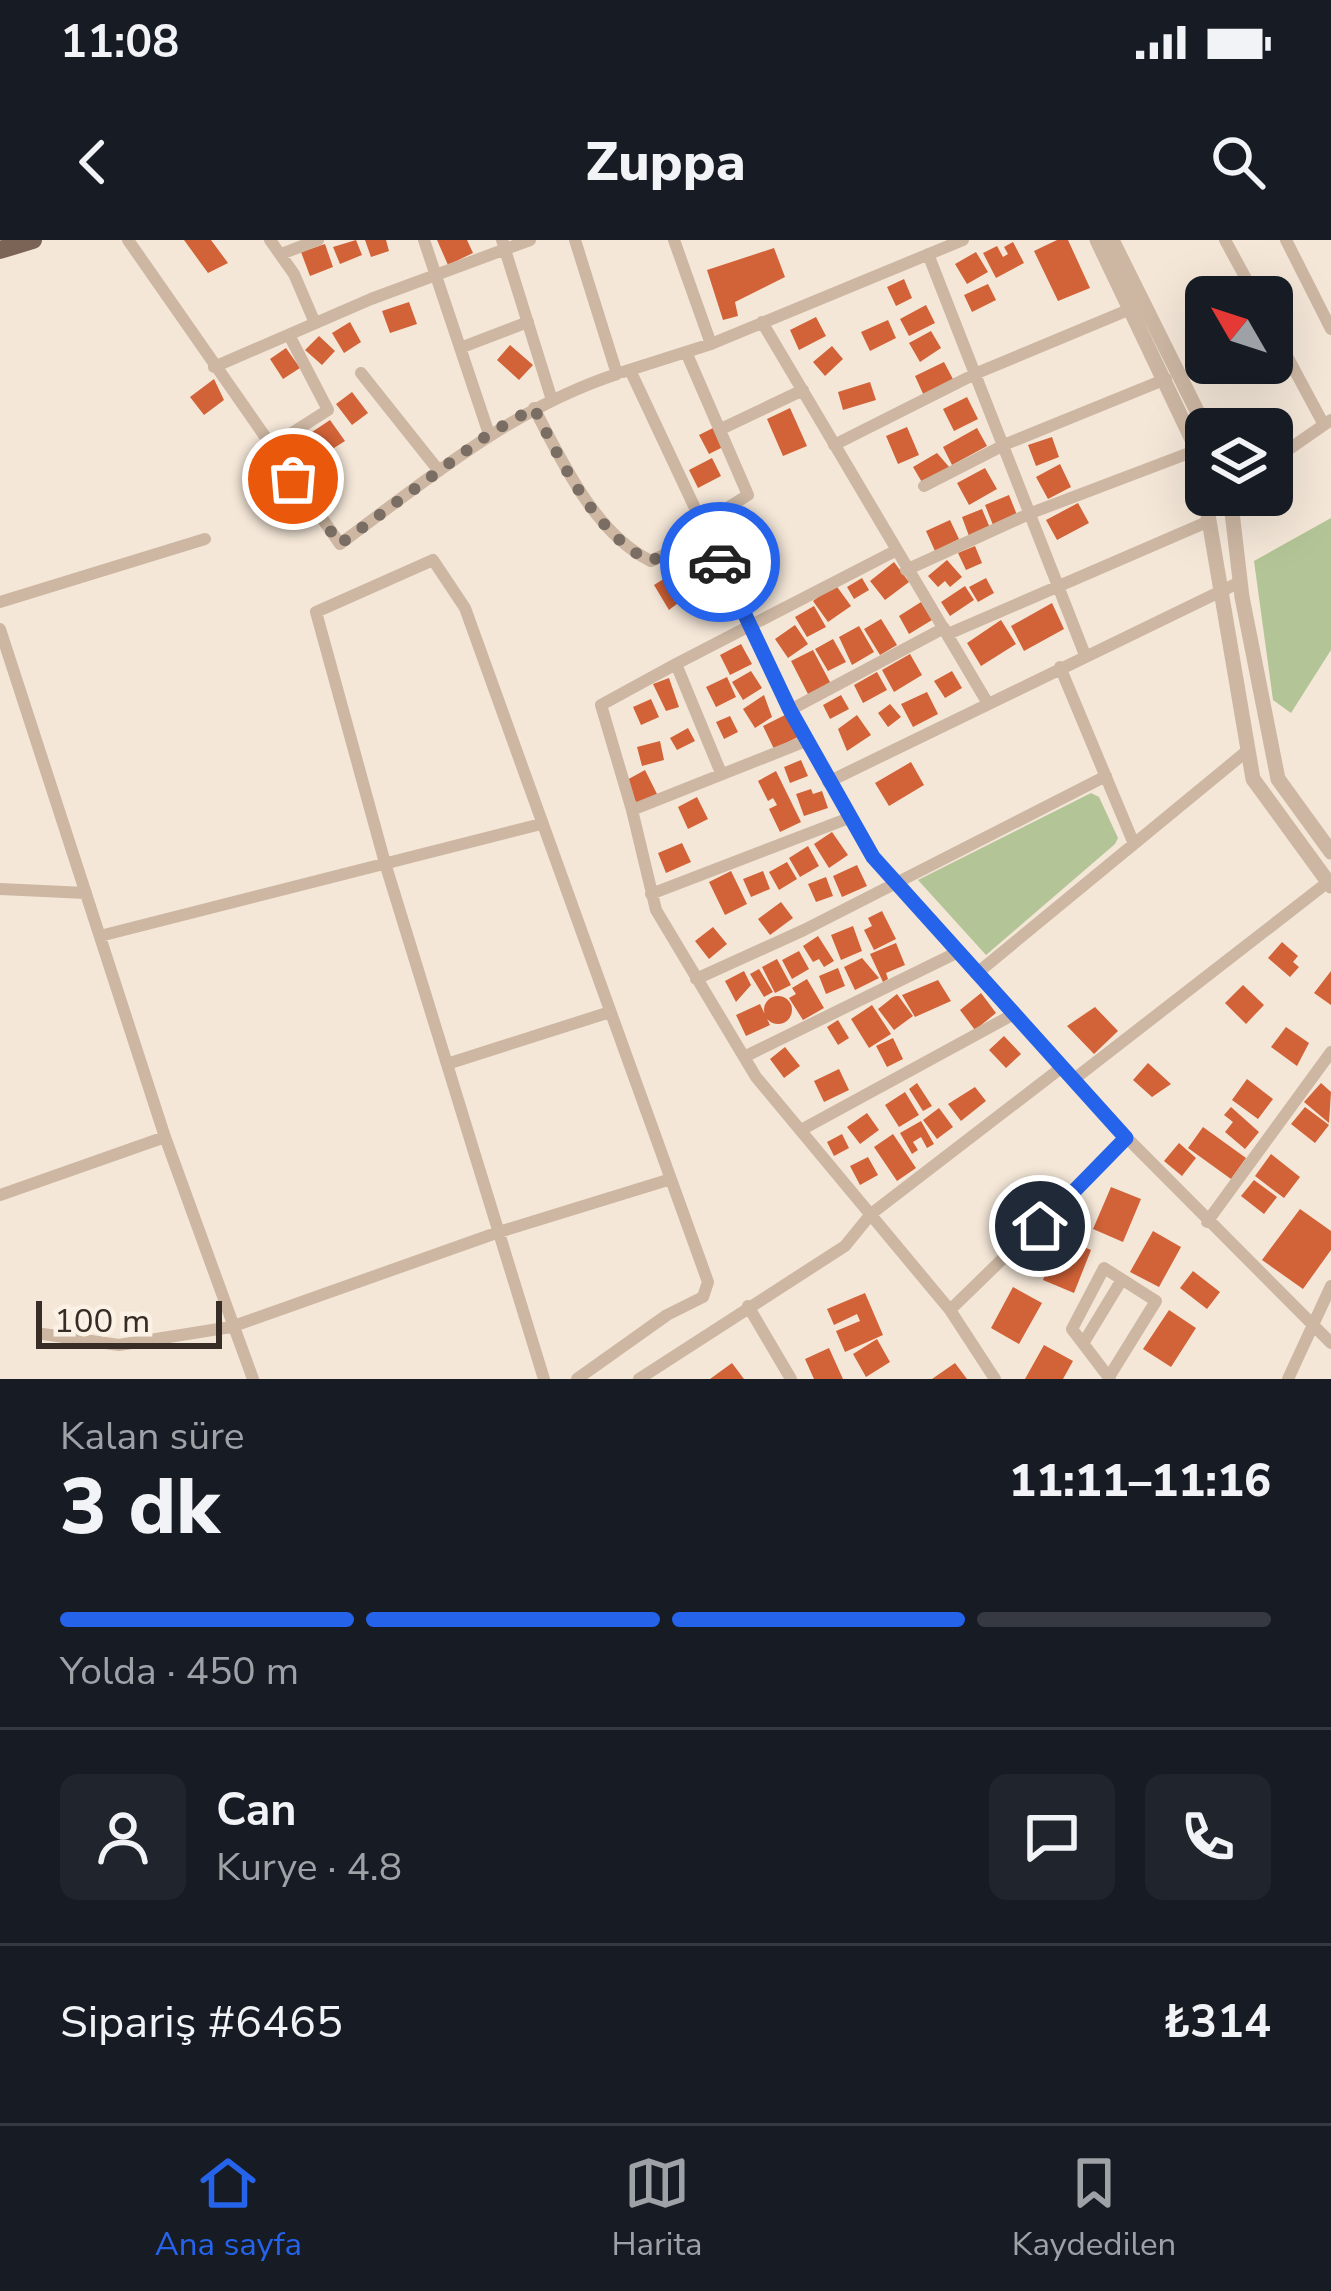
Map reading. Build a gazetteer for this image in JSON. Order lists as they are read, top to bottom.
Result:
{
  "scale_bar": "100 m",
  "north": "top left",
  "page": {
    "status": "11:08",
    "header": "Zuppa",
    "scale": "100 m",
    "heading": ["3 dk", "Kalan süre", "11:11–11:16"],
    "panel": [
      "Can",
      "Kurye · 4.8",
      "Sipariş #6465",
      "₺314"
    ],
    "bar": "Yolda · 450 m",
    "tabs": ["Ana sayfa", "Harita", "Kaydedilen"]
  }
}
